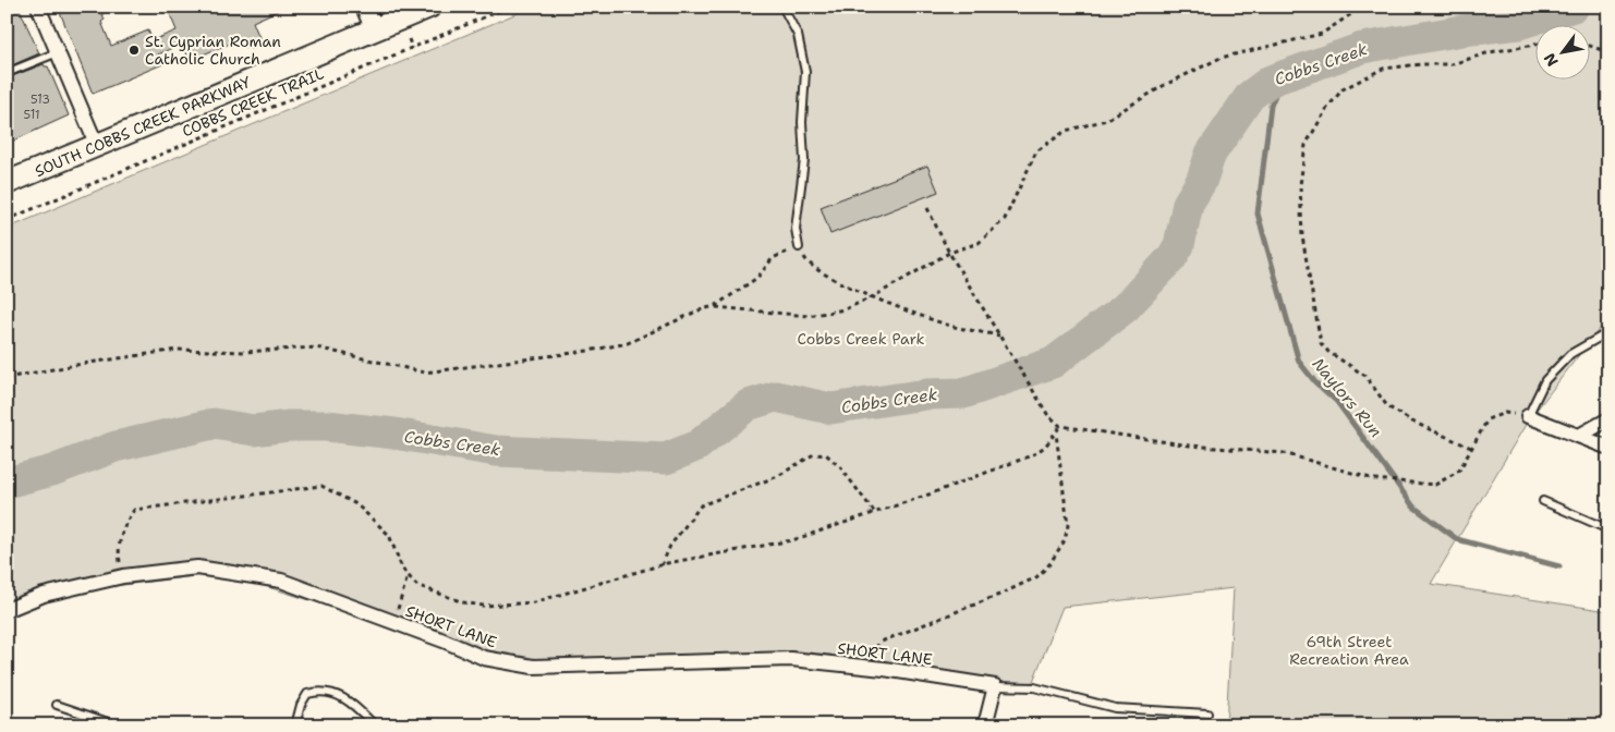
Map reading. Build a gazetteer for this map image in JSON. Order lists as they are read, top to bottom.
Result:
{
  "streets": {
    "main road": ["SOUTH COBBS CREEK PARKWAY"],
    "street": ["SHORT LANE"],
    "path": ["COBBS CREEK TRAIL"]
  },
  "water": ["Cobbs Creek", "Naylors Run"],
  "parks": ["Cobbs Creek Park", "69th Street Recreation Area"],
  "places": ["St. Cyprian Roman Catholic Church"],
  "house_numbers": ["513", "511"],
  "north": "bottom left"
}
